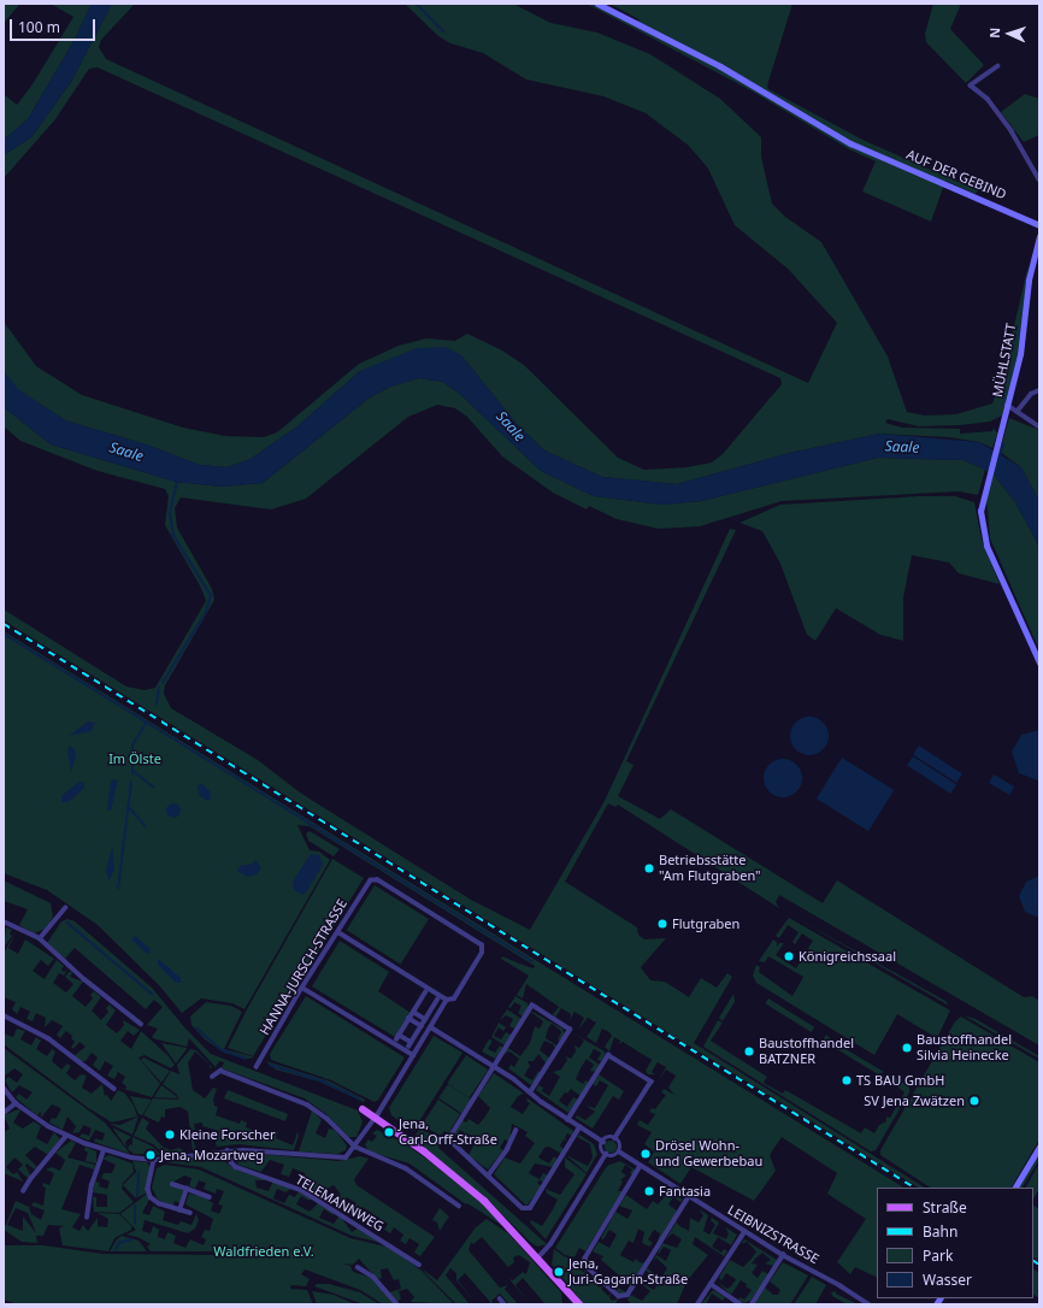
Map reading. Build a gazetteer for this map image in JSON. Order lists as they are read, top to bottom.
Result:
{
  "streets": {
    "street": [
      "AUF DER GEBIND",
      "MÜHLSTATT",
      "HANNA-JURSCH-STRASSE",
      "TELEMANNWEG",
      "LEIBNIZSTRASSE"
    ]
  },
  "water": ["Saale"],
  "parks": ["Im Ölste", "Waldfrieden e.V."],
  "places": [
    "Betriebsstätte \"Am Flutgraben\"",
    "Flutgraben",
    "Königreichssaal",
    "Baustoffhandel Silvia Heinecke",
    "Baustoffhandel BATZNER",
    "TS BAU GmbH",
    "SV Jena Zwätzen",
    "Jena, Carl-Orff-Straße",
    "Kleine Forscher",
    "Drösel Wohn- und Gewerbebau",
    "Jena, Mozartweg",
    "Fantasia",
    "Jena, Juri-Gagarin-Straße"
  ],
  "legend": [
    "Straße",
    "Bahn",
    "Park",
    "Wasser"
  ],
  "scale_bar": "100 m",
  "north": "left"
}
